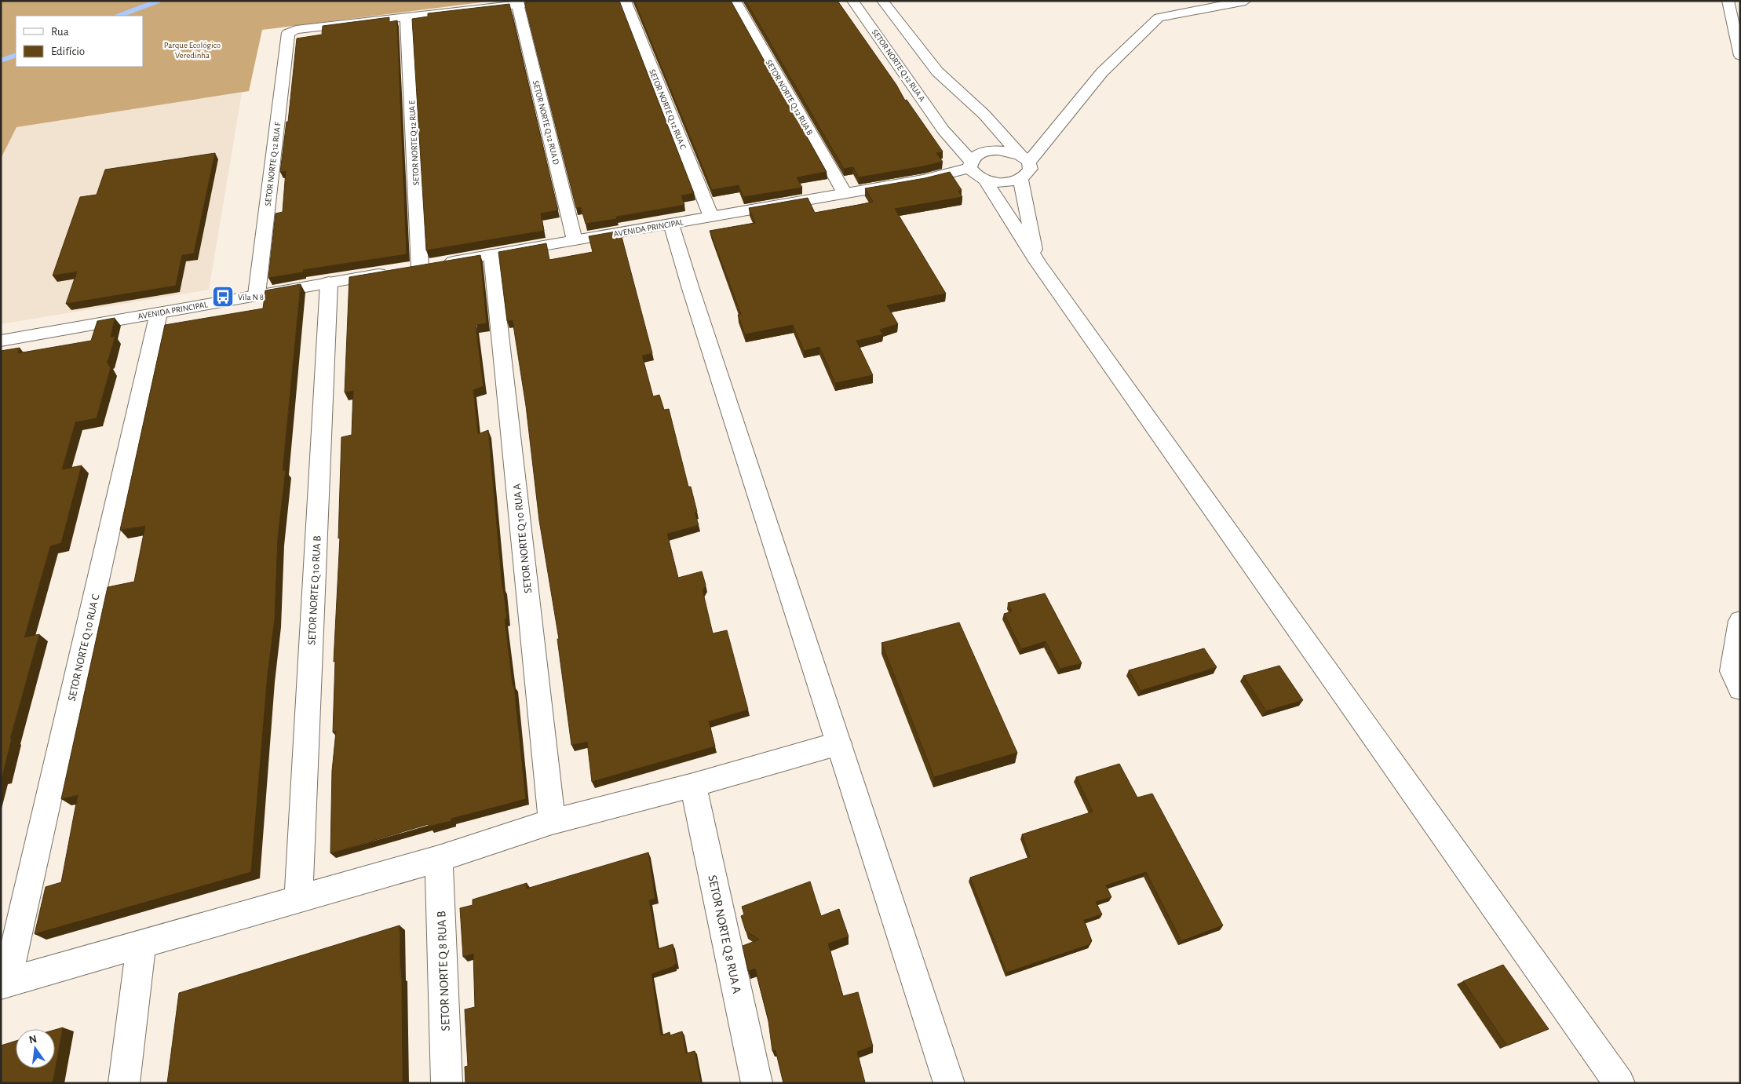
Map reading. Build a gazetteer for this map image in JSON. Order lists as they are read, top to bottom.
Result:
{
  "streets": {
    "street": [
      "SETOR NORTE Q 12 RUA A",
      "SETOR NORTE Q 12 RUA B",
      "SETOR NORTE Q 12 RUA C",
      "SETOR NORTE Q 12 RUA D",
      "SETOR NORTE Q 12 RUA E",
      "SETOR NORTE Q 12 RUA F",
      "AVENIDA PRINCIPAL",
      "SETOR NORTE Q 10 RUA A",
      "SETOR NORTE Q 10 RUA B",
      "SETOR NORTE Q 10 RUA C",
      "SETOR NORTE Q 8 RUA A",
      "SETOR NORTE Q 8 RUA B"
    ]
  },
  "crossings": [
    ["SETOR NORTE Q 12 RUA A", "AVENIDA PRINCIPAL"],
    ["SETOR NORTE Q 12 RUA B", "AVENIDA PRINCIPAL"],
    ["SETOR NORTE Q 12 RUA C", "AVENIDA PRINCIPAL"],
    ["SETOR NORTE Q 12 RUA D", "AVENIDA PRINCIPAL"],
    ["SETOR NORTE Q 12 RUA E", "SETOR NORTE Q 12 RUA F"],
    ["SETOR NORTE Q 12 RUA E", "AVENIDA PRINCIPAL"],
    ["SETOR NORTE Q 12 RUA F", "AVENIDA PRINCIPAL"],
    ["AVENIDA PRINCIPAL", "SETOR NORTE Q 10 RUA A"],
    ["AVENIDA PRINCIPAL", "SETOR NORTE Q 10 RUA B"],
    ["AVENIDA PRINCIPAL", "SETOR NORTE Q 10 RUA C"]
  ],
  "parks": ["Parque Ecológico Veredinha"],
  "places": {
    "bus stop": ["Vila N 8"]
  },
  "legend": ["Rua", "Edifício"],
  "north": "top"
}
